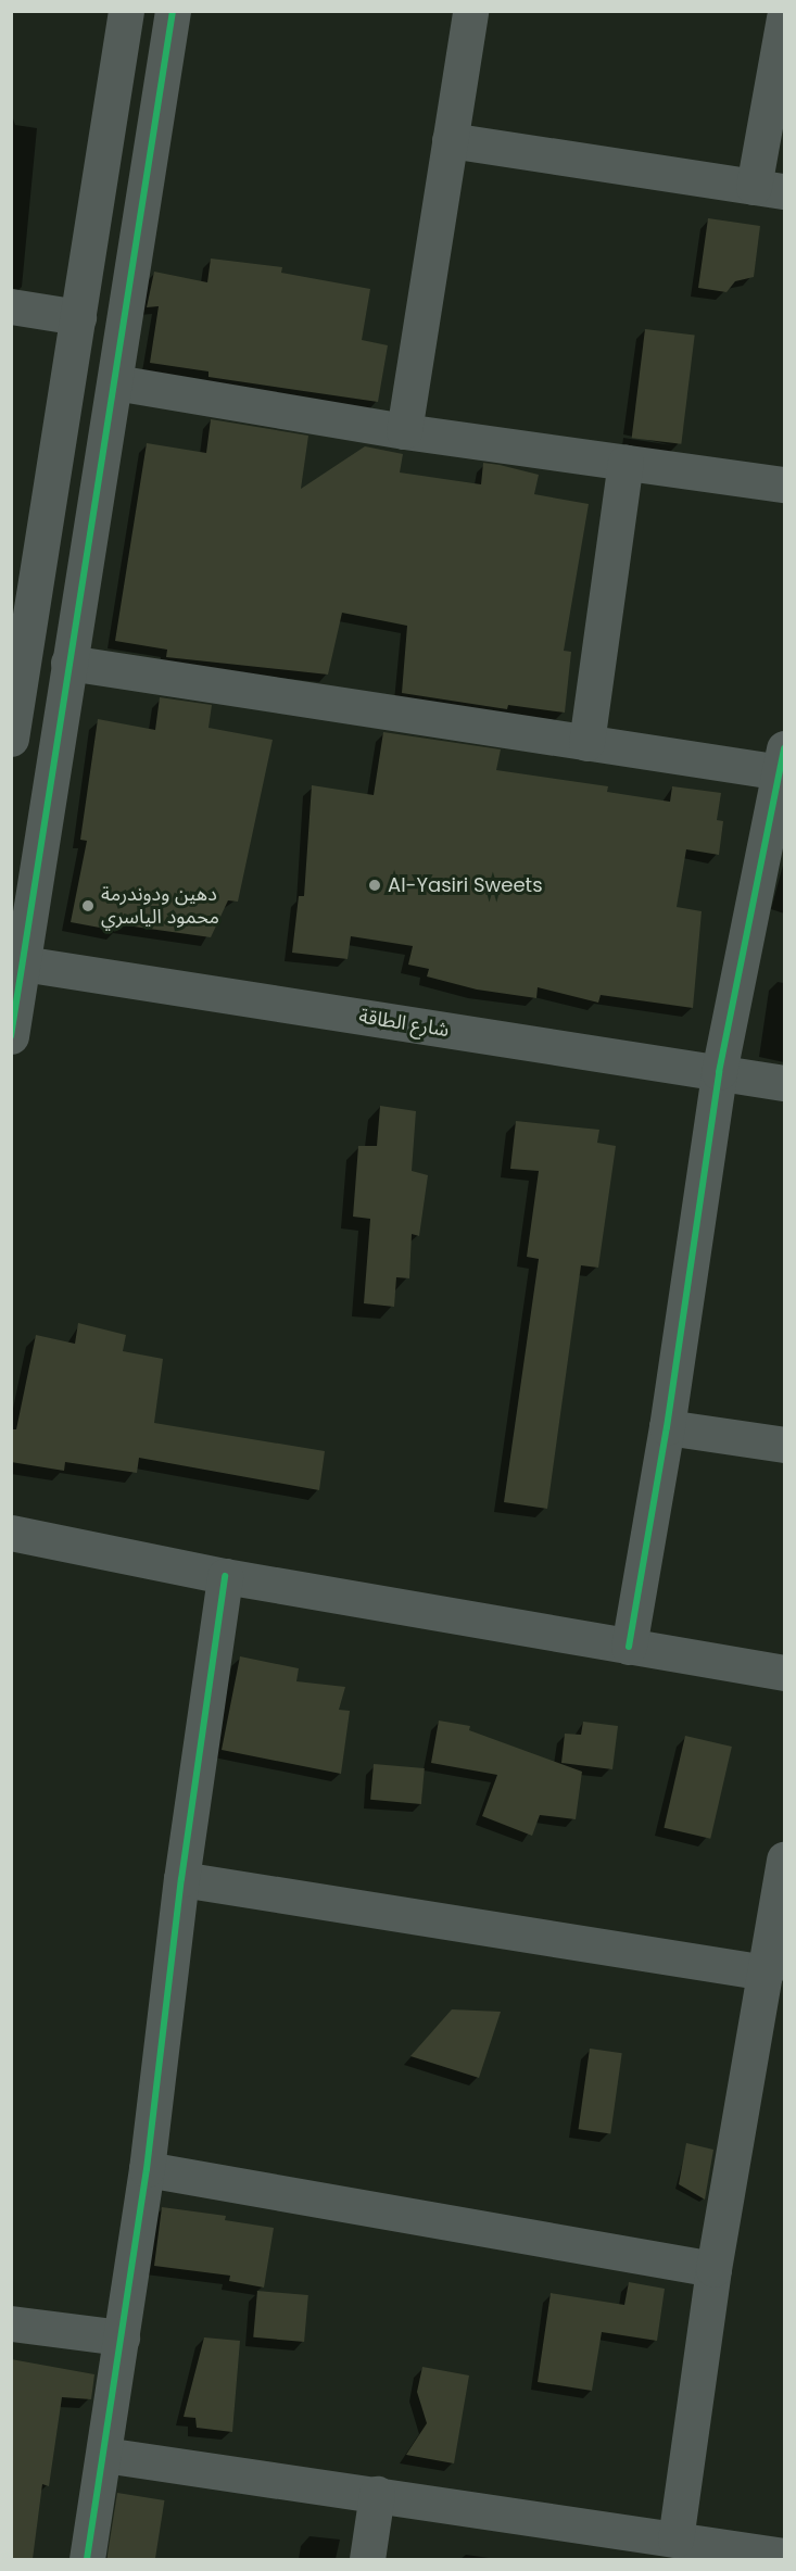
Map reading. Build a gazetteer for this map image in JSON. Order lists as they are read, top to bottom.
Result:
{
  "streets": {
    "street": ["شارع الطاقة"]
  },
  "places": ["Al-Yasiri Sweets", "دهين ودوندرمة محمود الياسري"]
}
